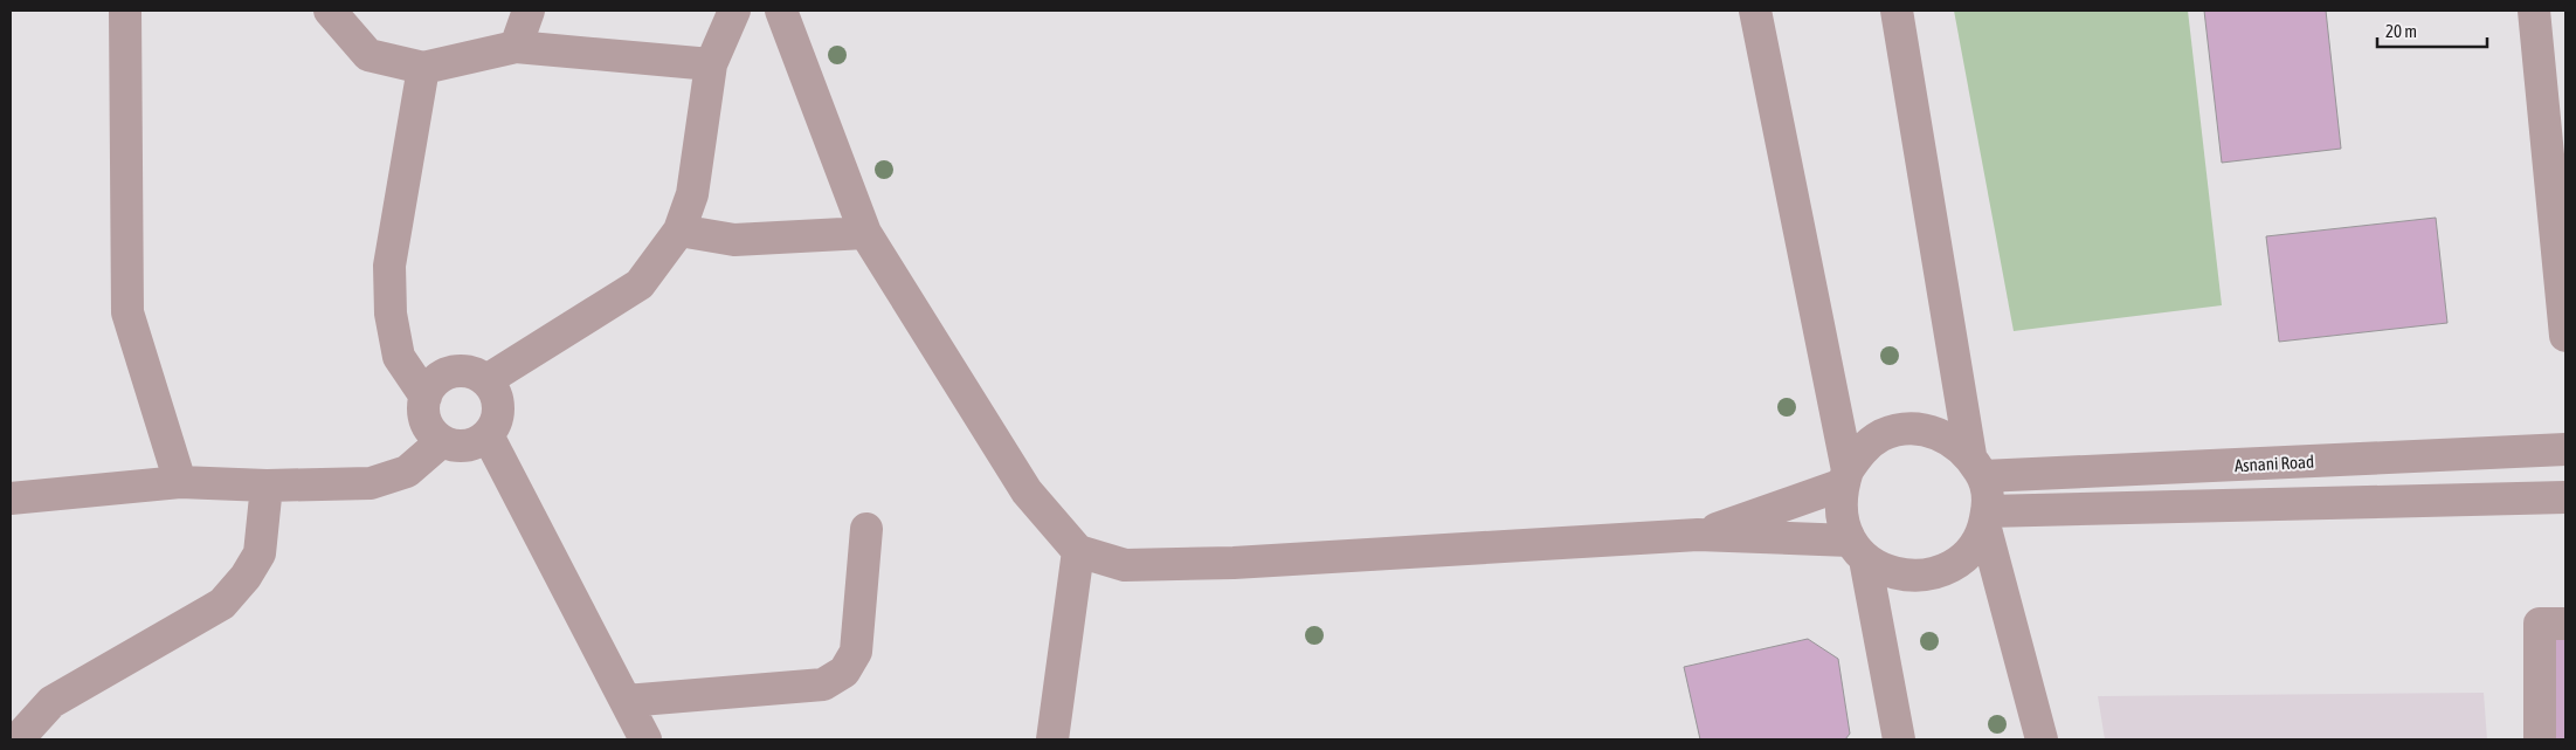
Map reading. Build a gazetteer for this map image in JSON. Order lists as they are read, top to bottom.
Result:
{
  "streets": {
    "street": ["Asnani Road"]
  },
  "scale_bar": "20 m"
}
